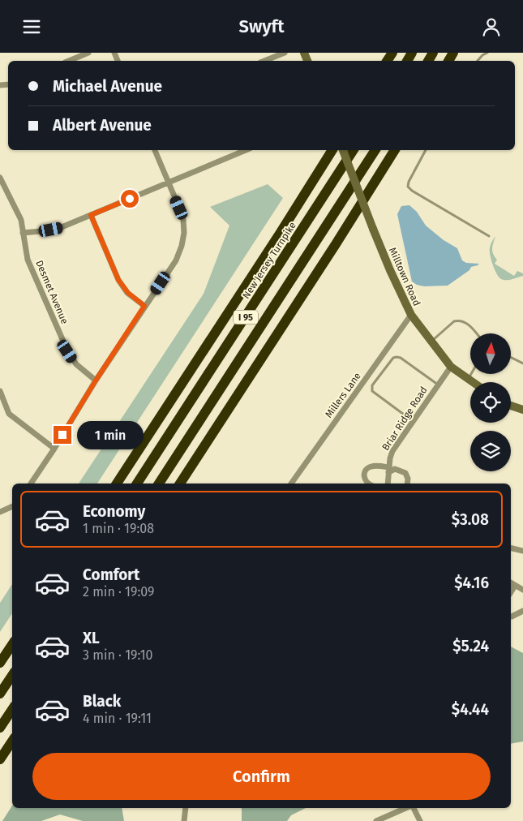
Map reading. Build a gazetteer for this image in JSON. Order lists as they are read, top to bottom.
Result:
{
  "streets": {
    "highway": ["New Jersey Turnpike", "I 95"],
    "street": [
      "Milltown Road",
      "Desmet Avenue",
      "Millers Lane",
      "Briar Ridge Road"
    ]
  },
  "crossings": [
    ["Milltown Road", "Millers Lane"],
    ["Milltown Road", "Briar Ridge Road"]
  ],
  "north": "top",
  "page": {
    "header": "Swyft",
    "banner": ["Michael Avenue", "Albert Avenue"],
    "bubble": "1 min",
    "list": [
      {
        "name": "Economy",
        "note": "1 min · 19:08",
        "value": "$3.08"
      },
      {
        "name": "Comfort",
        "note": "2 min · 19:09",
        "value": "$4.16"
      },
      {
        "name": "XL",
        "note": "3 min · 19:10",
        "value": "$5.24"
      },
      {
        "name": "Black",
        "note": "4 min · 19:11",
        "value": "$4.44"
      }
    ],
    "buttons": "Confirm"
  }
}
